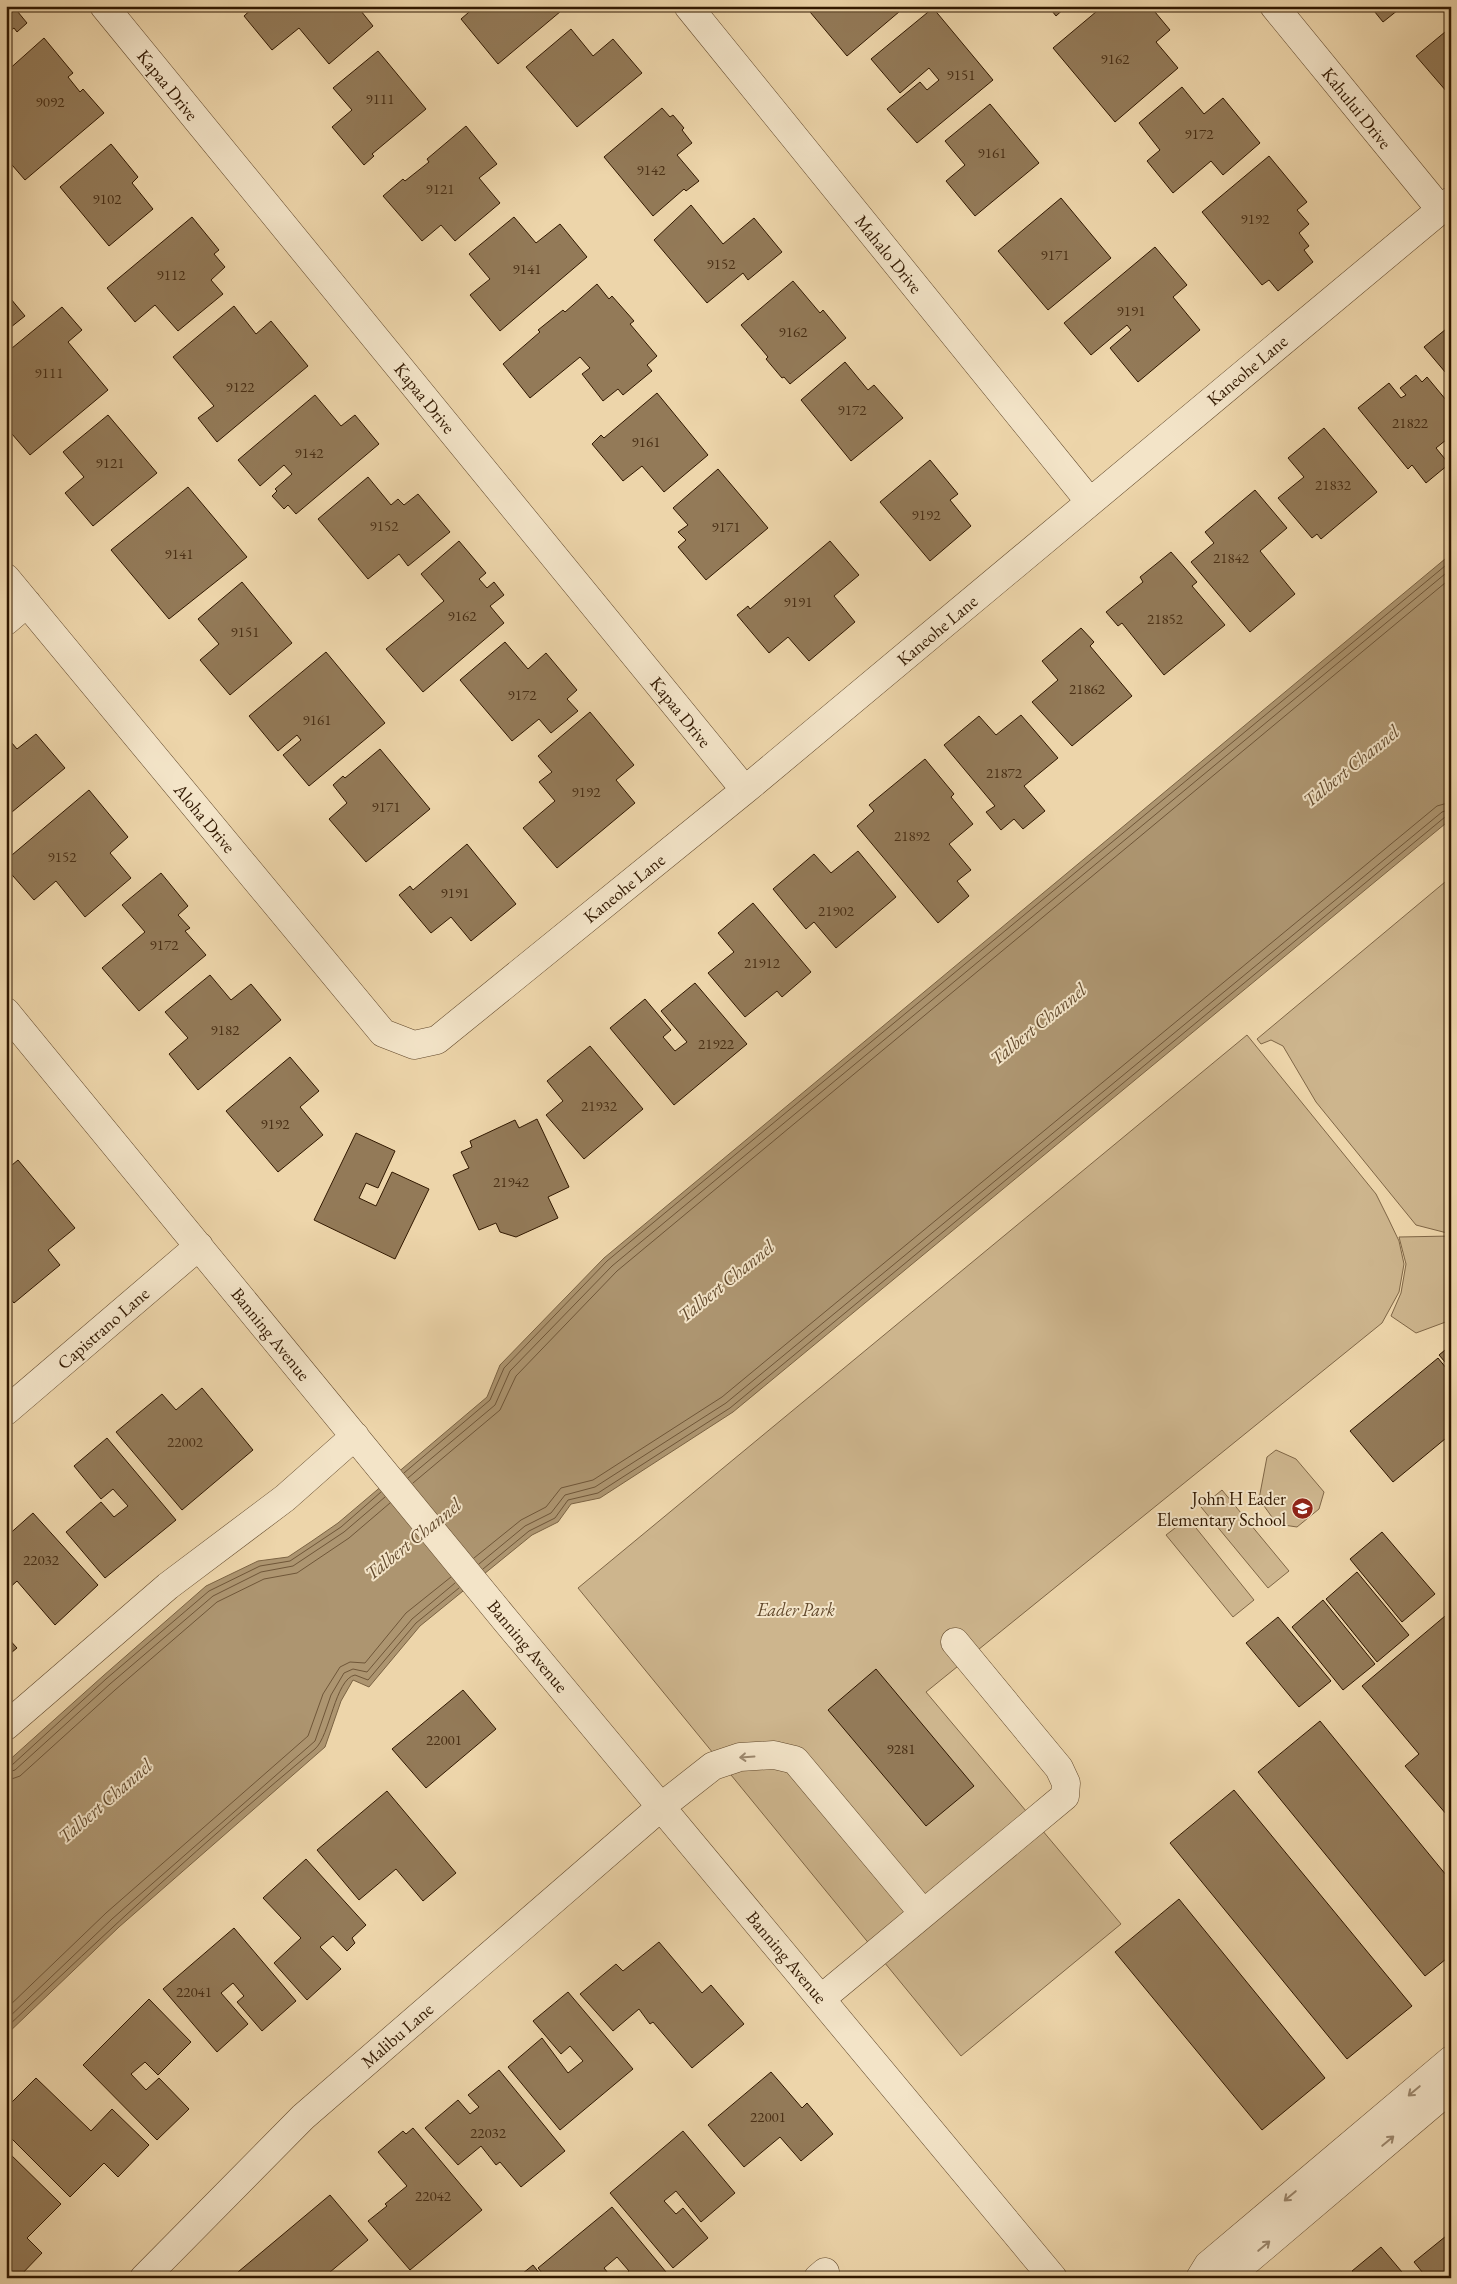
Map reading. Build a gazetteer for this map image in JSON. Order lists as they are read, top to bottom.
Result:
{
  "streets": {
    "street": [
      "Kapaa Drive",
      "Kahului Drive",
      "Mahalo Drive",
      "Kaneohe Lane",
      "Aloha Drive",
      "Capistrano Lane",
      "Banning Avenue",
      "Malibu Lane"
    ]
  },
  "crossings": [
    ["Kapaa Drive", "Kaneohe Lane"],
    ["Kahului Drive", "Kaneohe Lane"],
    ["Mahalo Drive", "Kaneohe Lane"],
    ["Kaneohe Lane", "Aloha Drive"],
    ["Capistrano Lane", "Banning Avenue"],
    ["Banning Avenue", "Malibu Lane"]
  ],
  "water": ["Talbert Channel"],
  "parks": ["Eader Park"],
  "places": {
    "school or university": ["John H Eader Elementary School"]
  },
  "house_numbers": [
    "9162",
    "9151",
    "9111",
    "9092",
    "9172",
    "9161",
    "9142",
    "9121",
    "9102",
    "9192",
    "9171",
    "9152",
    "9141",
    "9112",
    "9191",
    "9162",
    "9111",
    "9122",
    "9172",
    "21822",
    "9161",
    "9142",
    "9121",
    "21832",
    "9192",
    "9152",
    "9171",
    "9141",
    "21842",
    "9191",
    "9162",
    "21852",
    "9151",
    "21862",
    "9172",
    "9161",
    "21872",
    "9192",
    "9171",
    "21892",
    "9152",
    "9191",
    "21902",
    "9172",
    "21912",
    "9182",
    "21922",
    "21932",
    "9192",
    "21942",
    "22002",
    "22032",
    "22001",
    "9281",
    "22041",
    "22001",
    "22032",
    "22042"
  ]
}
